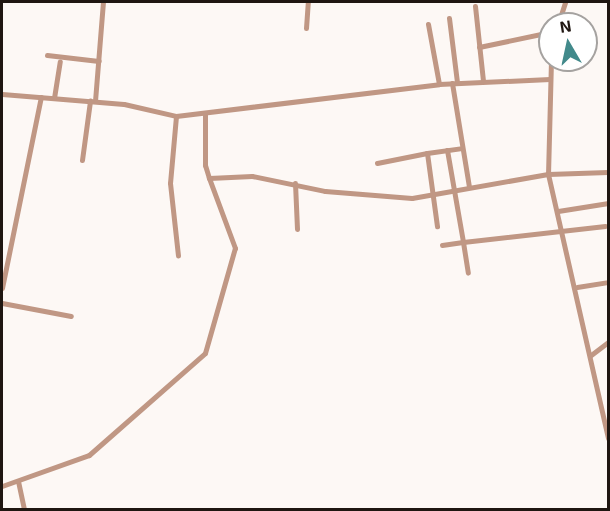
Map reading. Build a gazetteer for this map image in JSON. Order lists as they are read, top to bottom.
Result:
{
  "north": "top"
}
